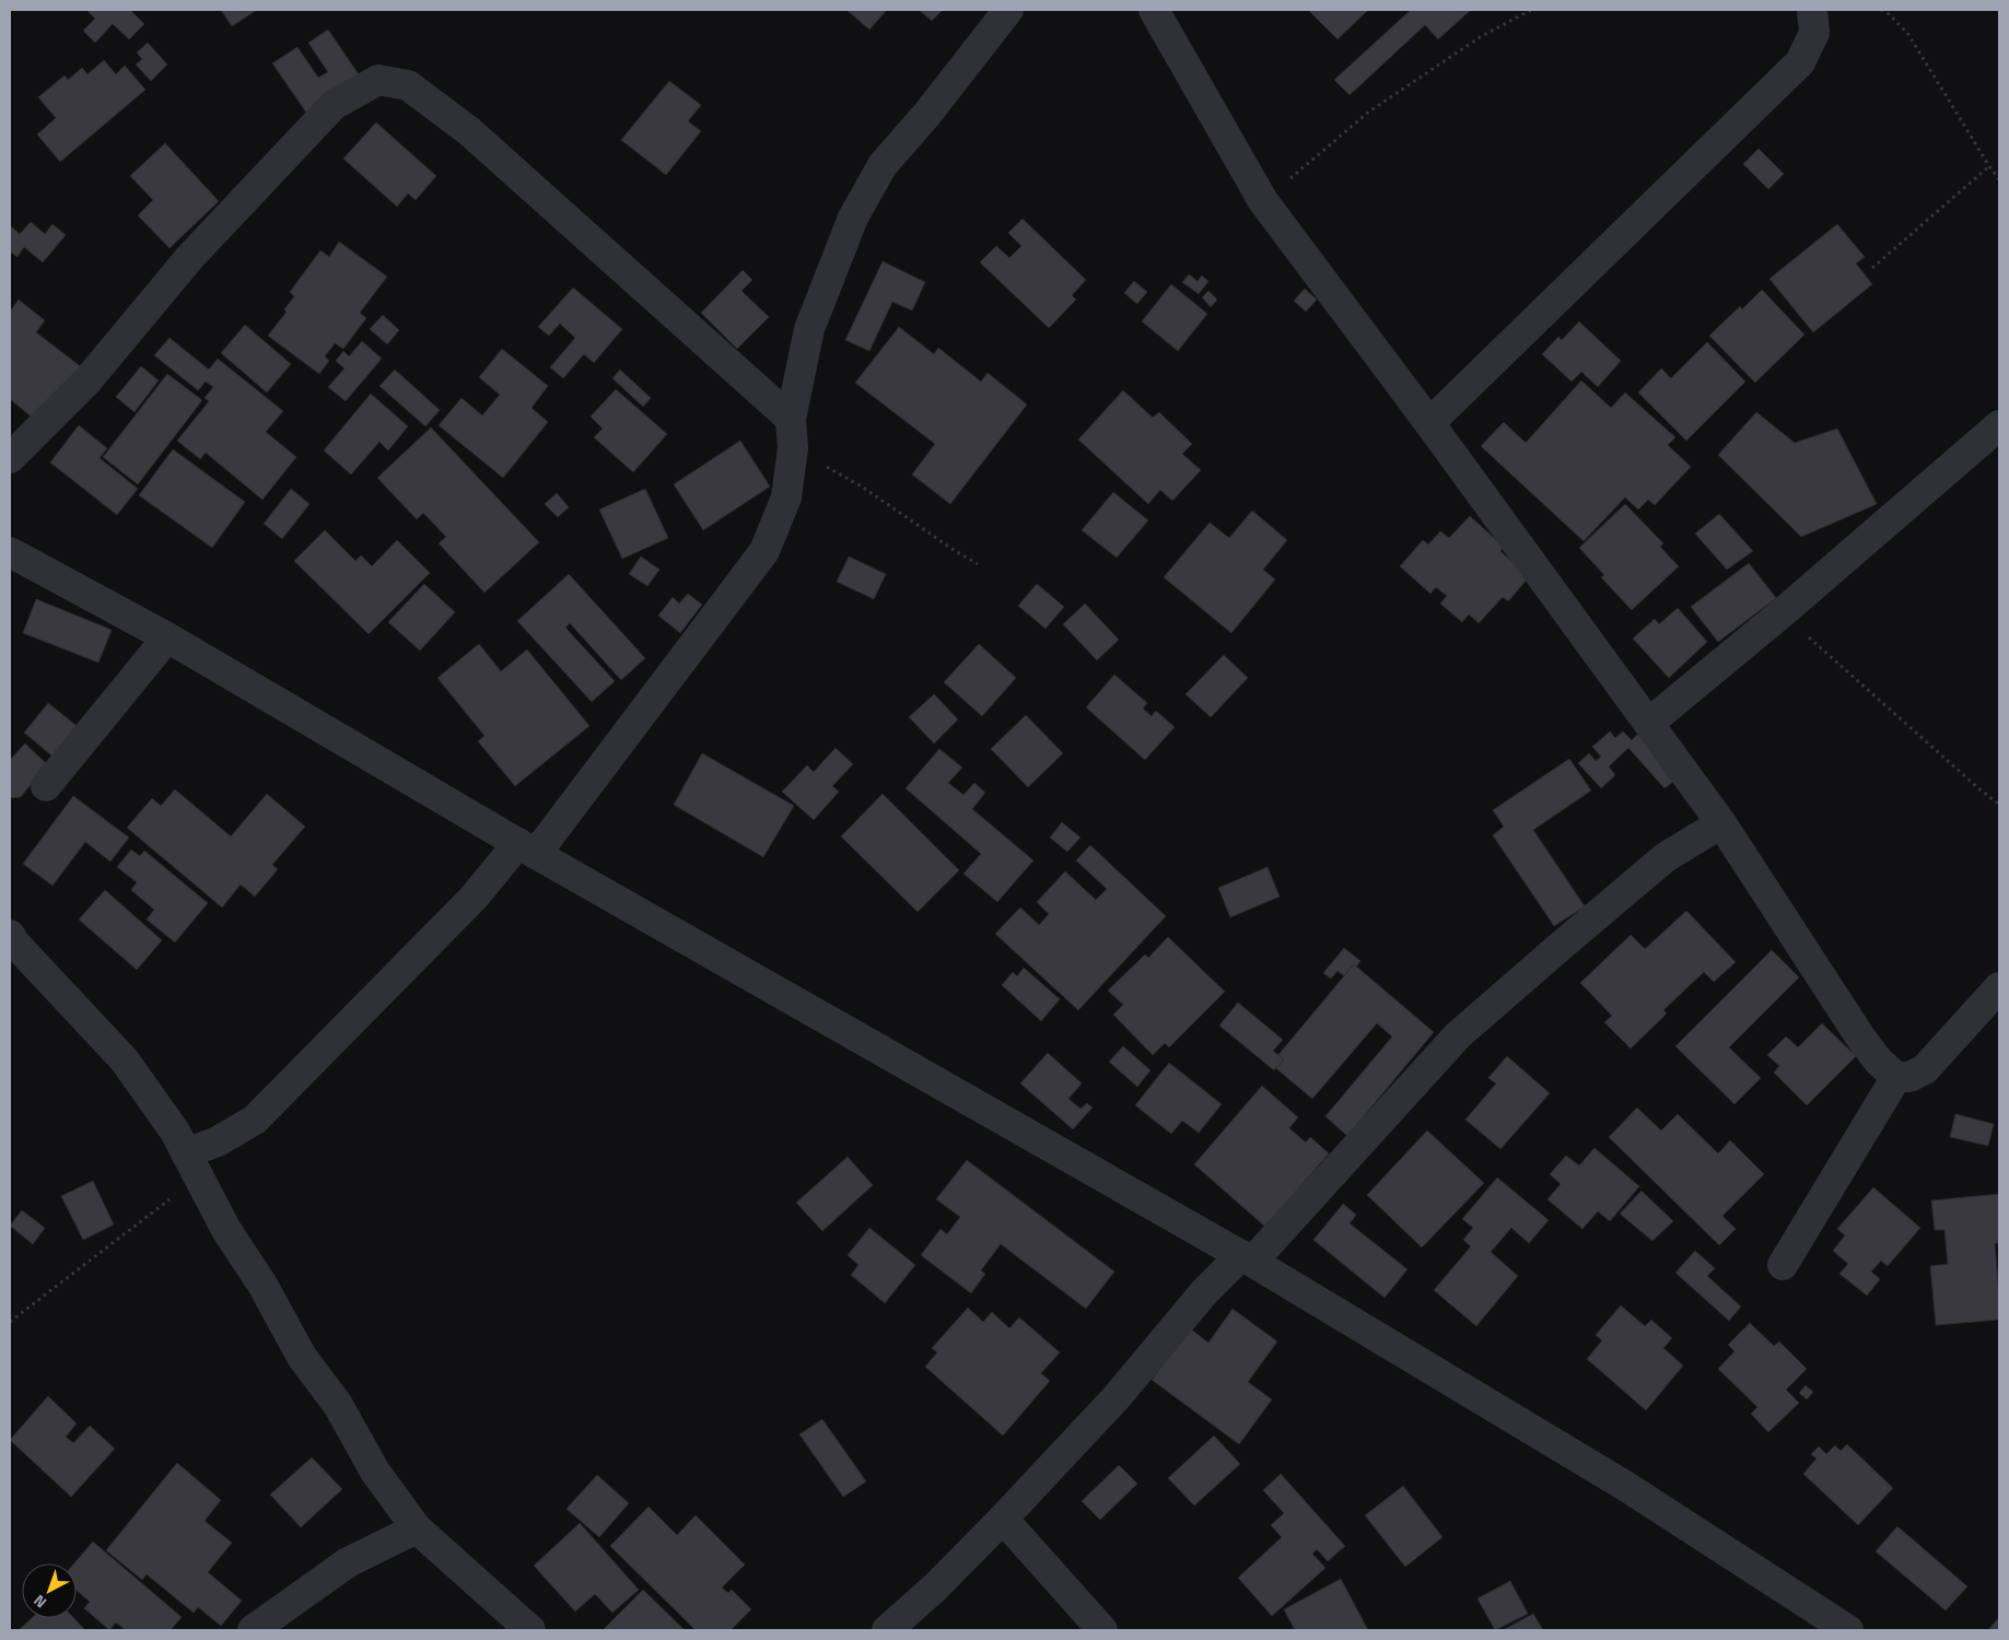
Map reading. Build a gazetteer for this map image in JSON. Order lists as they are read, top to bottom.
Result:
{
  "north": "bottom left"
}
